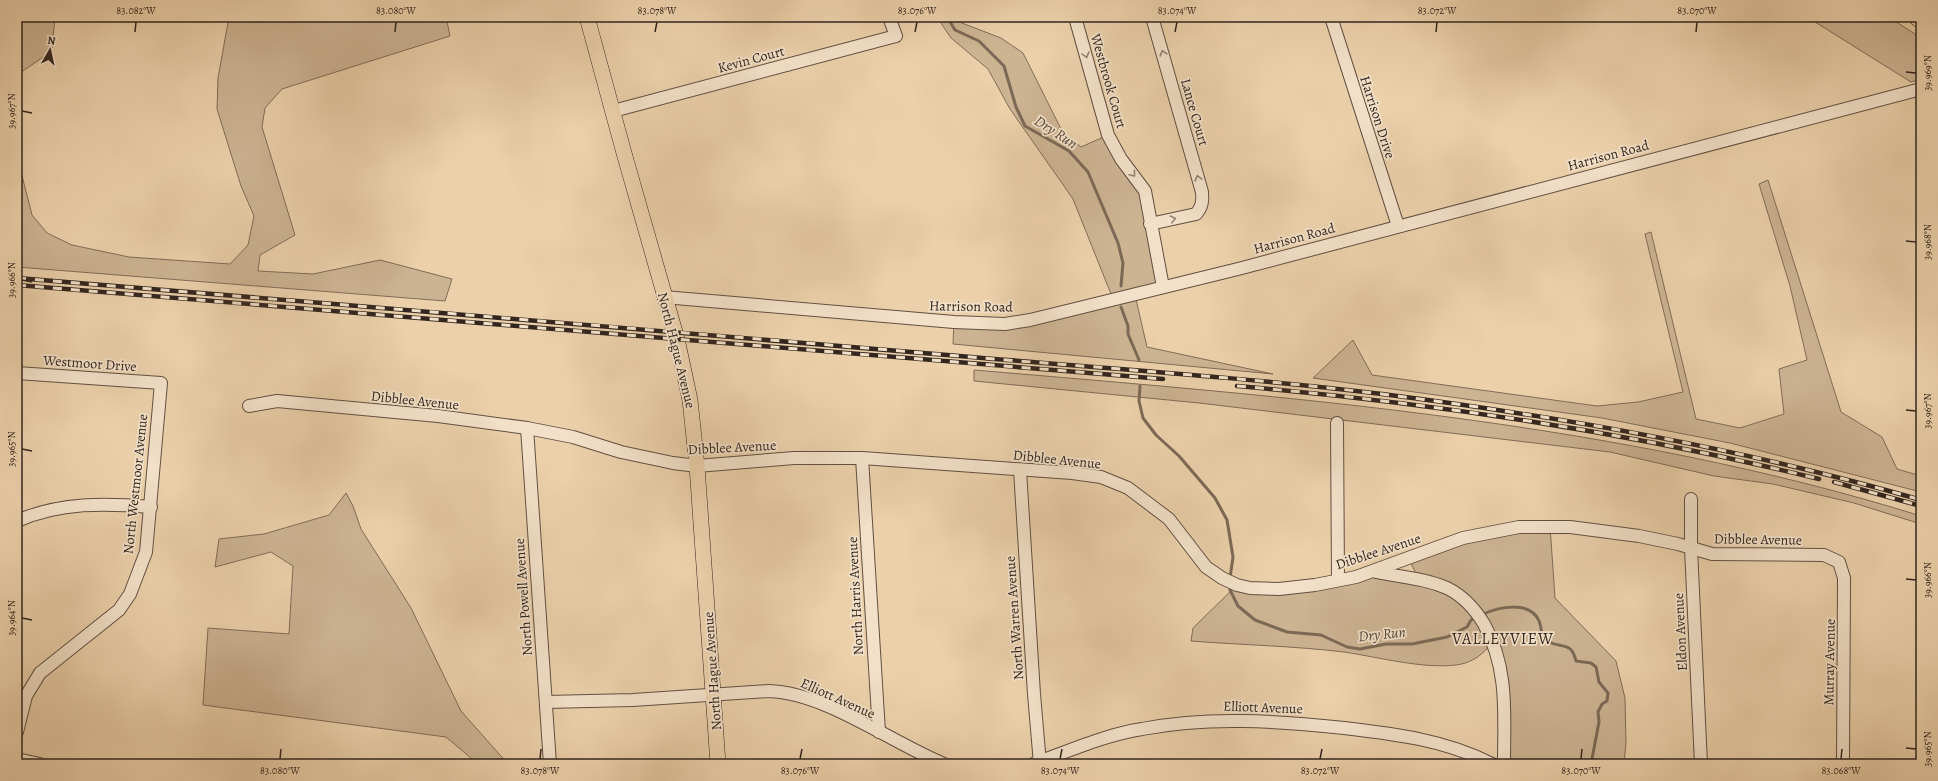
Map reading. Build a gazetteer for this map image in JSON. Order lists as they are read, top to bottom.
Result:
{
  "streets": {
    "main road": ["North Hague Avenue"],
    "street": [
      "Kevin Court",
      "Westbrook Court",
      "Lance Court",
      "Harrison Drive",
      "Harrison Road",
      "Westmoor Drive",
      "Dibblee Avenue",
      "North Westmoor Avenue",
      "North Harris Avenue",
      "North Powell Avenue",
      "North Warren Avenue",
      "Eldon Avenue",
      "Murray Avenue",
      "Elliott Avenue"
    ]
  },
  "crossings": [
    ["Kevin Court", "North Hague Avenue"],
    ["Westbrook Court", "Lance Court"],
    ["Westbrook Court", "Harrison Road"],
    ["Harrison Drive", "Harrison Road"],
    ["Harrison Road", "North Hague Avenue"],
    ["North Hague Avenue", "Dibblee Avenue"],
    ["North Hague Avenue", "Elliott Avenue"],
    ["Westmoor Drive", "North Westmoor Avenue"],
    ["Dibblee Avenue", "North Harris Avenue"],
    ["Dibblee Avenue", "North Powell Avenue"],
    ["Dibblee Avenue", "North Warren Avenue"],
    ["Dibblee Avenue", "Eldon Avenue"],
    ["Dibblee Avenue", "Murray Avenue"],
    ["North Harris Avenue", "Elliott Avenue"],
    ["North Powell Avenue", "Elliott Avenue"],
    ["North Warren Avenue", "Elliott Avenue"]
  ],
  "one_way": ["Westbrook Court", "Lance Court"],
  "districts": ["VALLEYVIEW"],
  "water": ["Dry Run"],
  "north": "top",
  "coordinates": [
    "83.082°W",
    "83.080°W",
    "83.078°W",
    "83.076°W",
    "83.074°W",
    "83.072°W",
    "83.070°W",
    "39.969°N",
    "39.967°N",
    "39.968°N",
    "39.966°N",
    "39.965°N",
    "39.964°N",
    "83.068°W"
  ]
}
